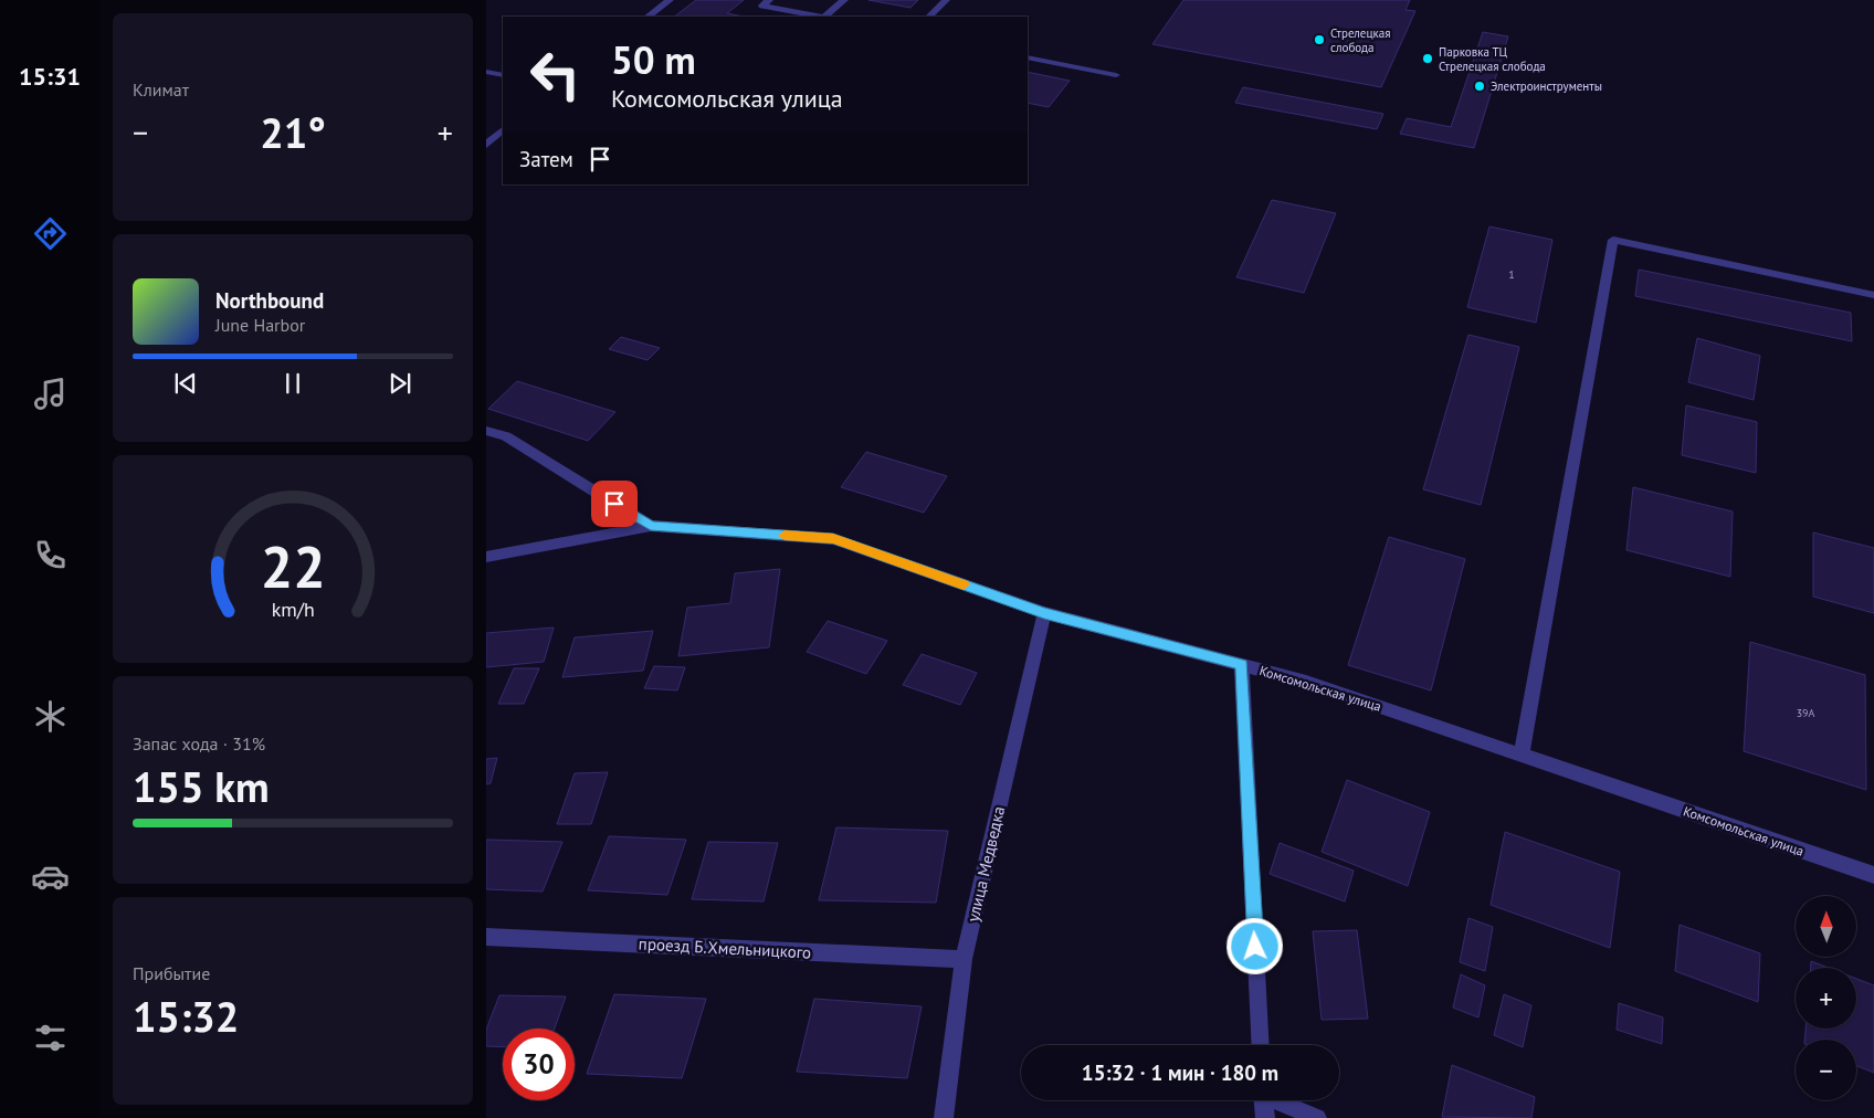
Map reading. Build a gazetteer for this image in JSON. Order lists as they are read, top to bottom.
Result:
{
  "streets": {
    "street": ["Комсомольская улица", "улица Медведка", "проезд Б.Хмельницкого"]
  },
  "crossings": [
    ["Комсомольская улица", "улица Медведка"],
    ["улица Медведка", "проезд Б.Хмельницкого"]
  ],
  "places": ["Стрелецкая слобода", "Парковка ТЦ Стрелецкая слобода", "Электроинструменты"],
  "house_numbers": ["1", "39А"],
  "north": "top",
  "page": {
    "tabs": "15:31",
    "tile": [
      "Климат",
      ["Запас хода · 31%", "155 km"],
      ["Прибытие", "15:32"]
    ],
    "turn": ["50 m", "Комсомольская улица"],
    "heat": ["−", "21°", "+"],
    "then": "Затем",
    "song": ["Northbound", "June Harbor"],
    "map_buttons": ["+", "−"],
    "limit": "30",
    "trip": "15:32 · 1 мин · 180 m",
    "gauge": ["22", "km/h"]
  }
}
